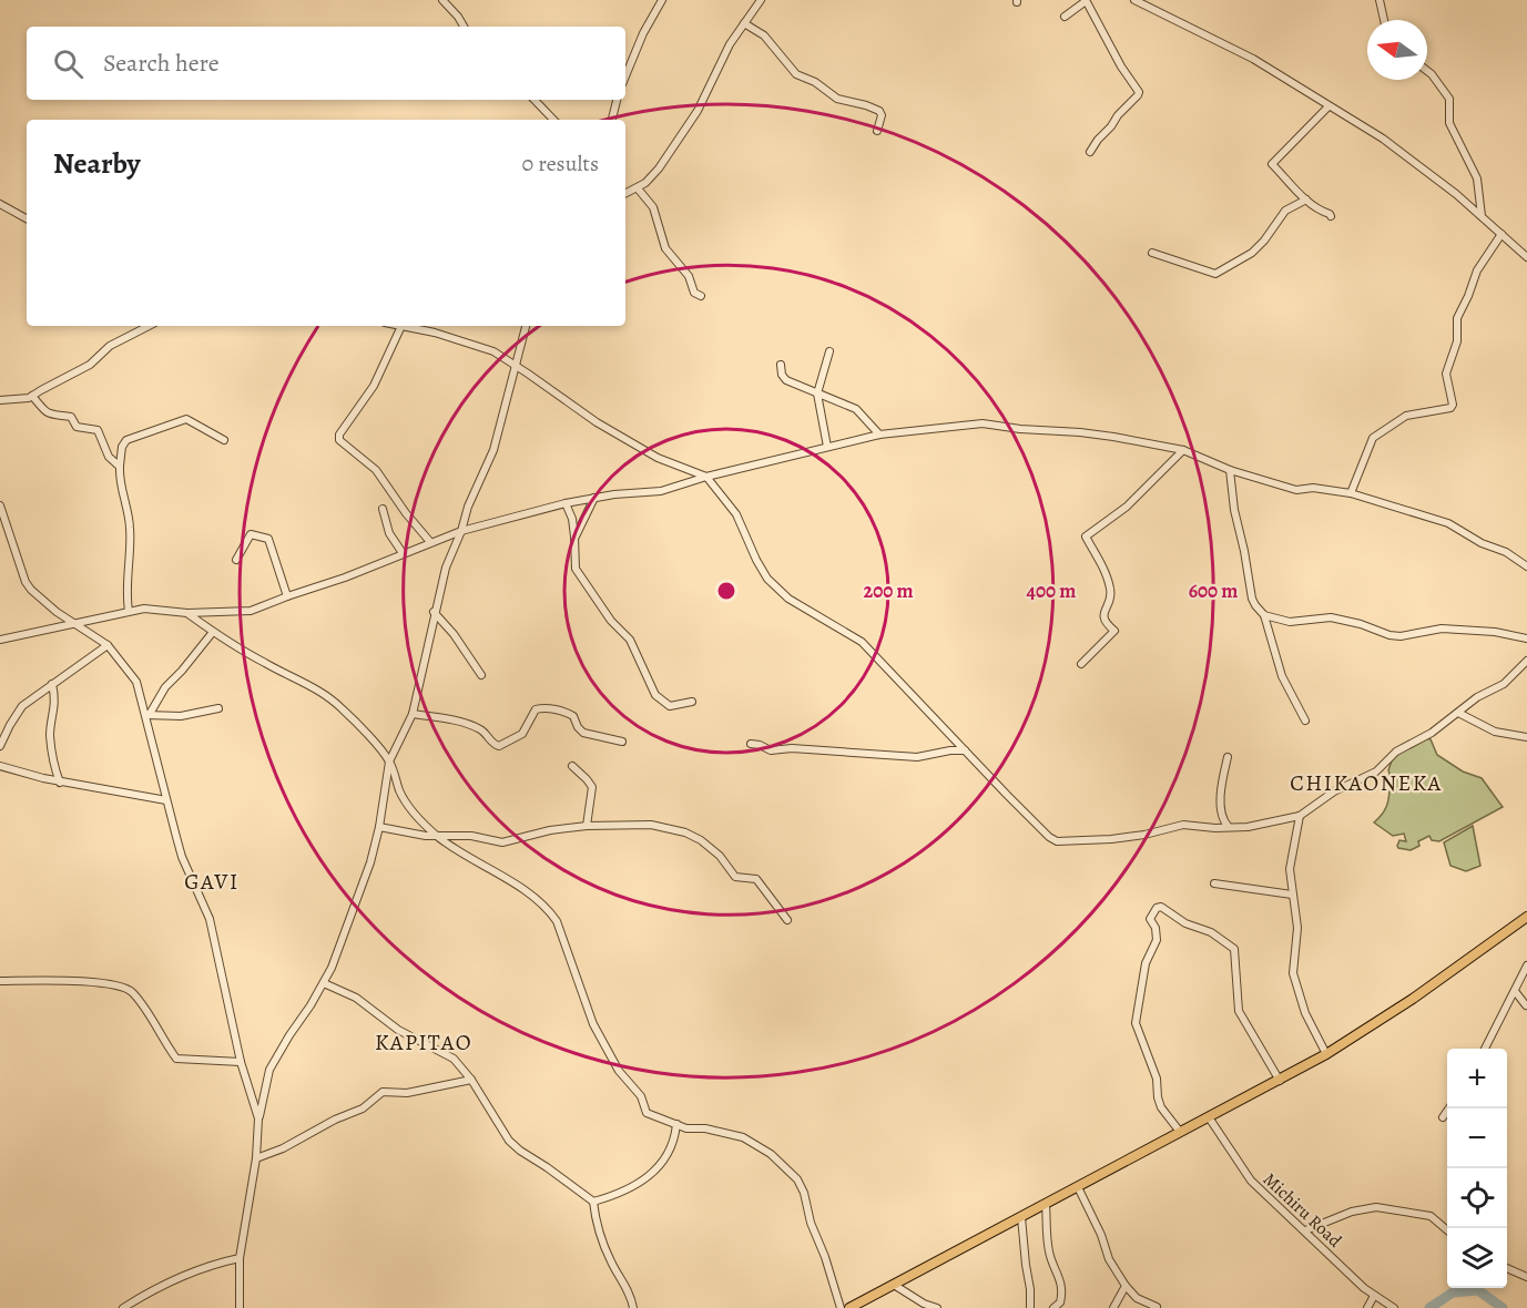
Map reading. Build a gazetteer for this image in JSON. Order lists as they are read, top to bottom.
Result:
{
  "streets": {
    "street": ["Michiru Road"]
  },
  "districts": ["CHIKAONEKA", "GAVI", "KAPITAO"],
  "north": "left",
  "page": {
    "search": "Search here",
    "heading": ["Nearby", "0 results"],
    "map_buttons": ["+", "−"]
  },
  "rings": ["200 m", "400 m", "600 m"]
}
